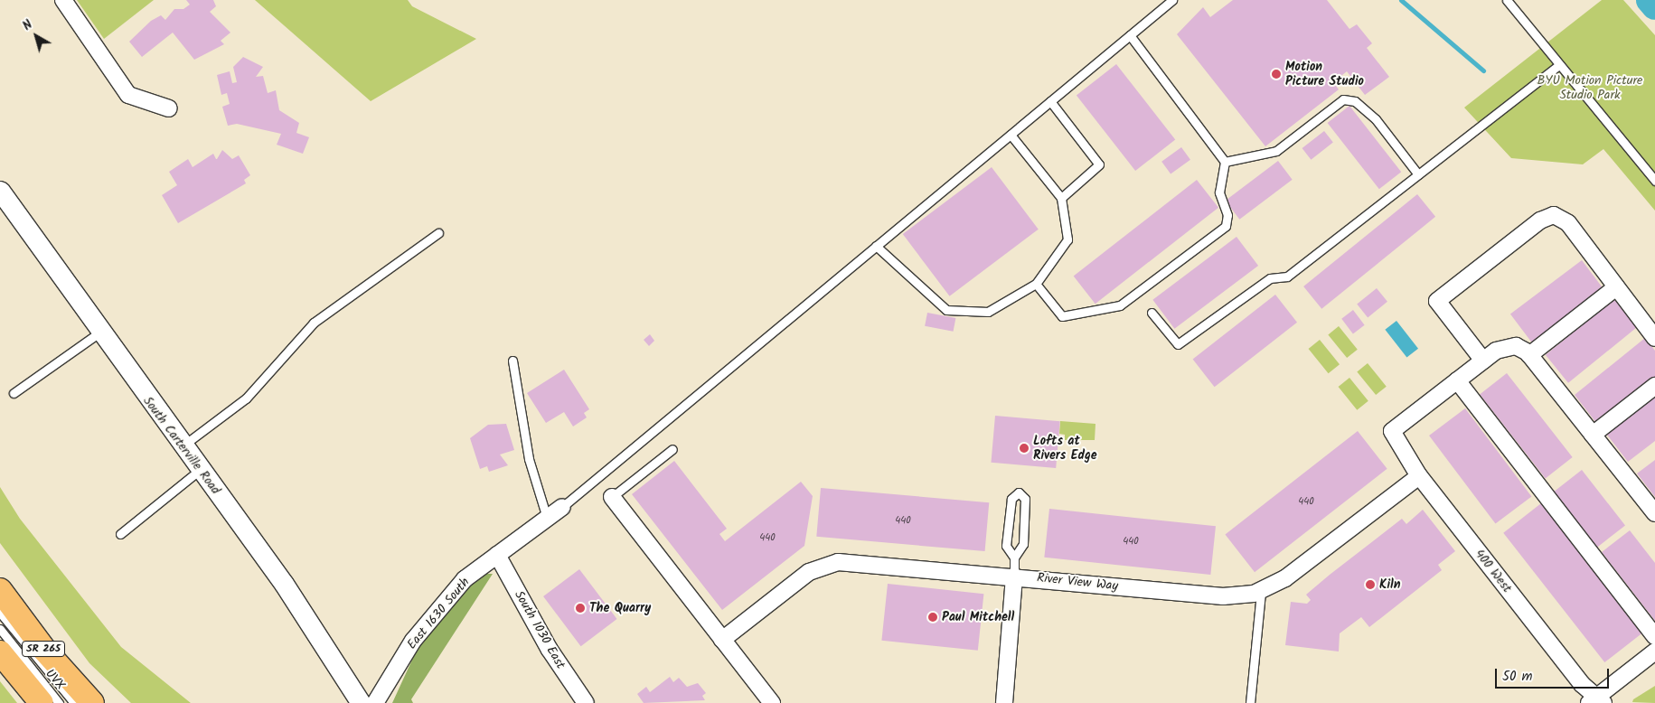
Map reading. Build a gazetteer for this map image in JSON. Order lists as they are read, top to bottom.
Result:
{
  "streets": {
    "main road": ["SR 265"],
    "street": [
      "South Carterville Road",
      "400 West",
      "River View Way",
      "East 1630 South",
      "South 1030 East"
    ],
    "lane": ["UVX"]
  },
  "crossings": [
    ["400 West", "River View Way"],
    ["East 1630 South", "South 1030 East"]
  ],
  "parks": ["BYU Motion Picture Studio Park"],
  "places": [
    "Motion Picture Studio",
    "Lofts at Rivers Edge",
    "Kiln",
    "The Quarry",
    "Paul Mitchell"
  ],
  "house_numbers": [
    "440",
    "440",
    "440",
    "440"
  ],
  "scale_bar": "50 m",
  "north": "top left"
}
